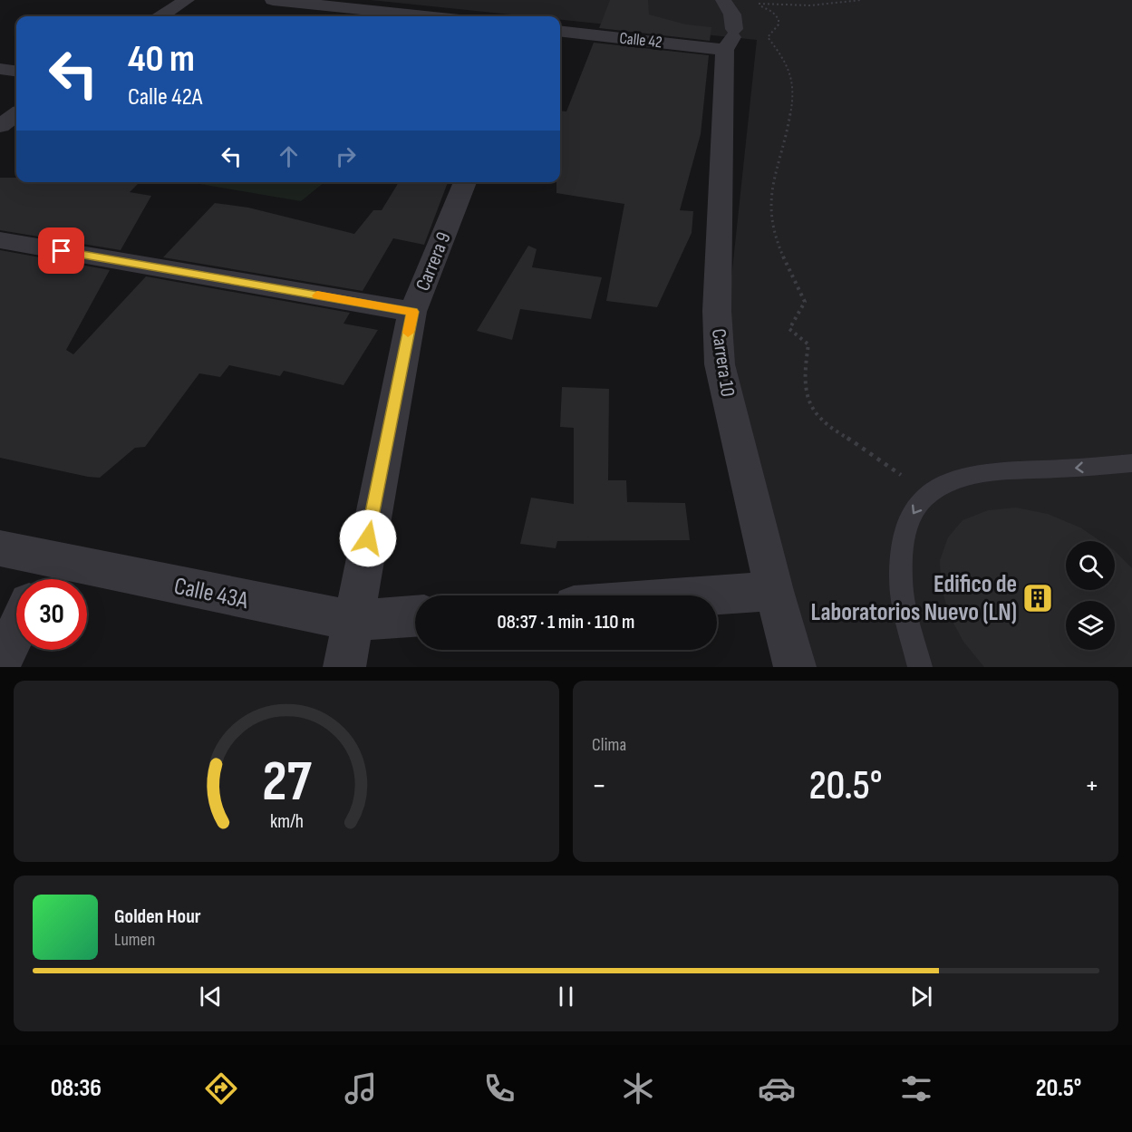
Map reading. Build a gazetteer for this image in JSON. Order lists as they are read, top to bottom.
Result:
{
  "streets": {
    "street": [
      "Calle 42",
      "Carrera 9",
      "Carrera 10",
      "Calle 43A"
    ]
  },
  "crossings": [
    ["Calle 42", "Carrera 10"],
    ["Carrera 9", "Calle 43A"]
  ],
  "places": {
    "building": ["Edifico de Laboratorios Nuevo (LN)"]
  },
  "page": {
    "turn": ["40 m", "Calle 42A"],
    "limit": "30",
    "trip": "08:37 · 1 min · 110 m",
    "tile": "Clima",
    "heat": ["−", "20.5°", "+"],
    "song": ["Golden Hour", "Lumen"],
    "tabs": ["08:36", "20.5°"],
    "gauge": ["27", "km/h"]
  }
}
